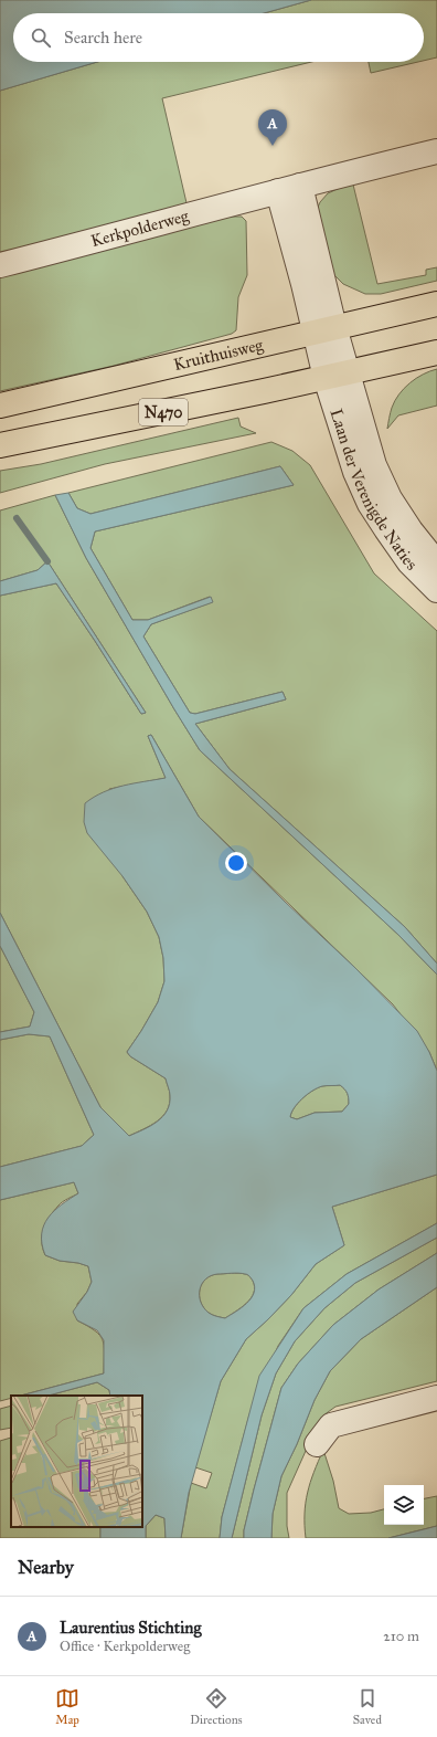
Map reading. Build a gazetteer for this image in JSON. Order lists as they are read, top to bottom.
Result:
{
  "streets": {
    "main road": ["Kruithuisweg", "N470"],
    "street": ["Kerkpolderweg", "Laan der Verenigde Naties"]
  },
  "crossings": [
    ["N470", "Laan der Verenigde Naties"]
  ],
  "page": {
    "search": "Search here",
    "pins": "A",
    "heading": "Nearby",
    "list": [
      {
        "mark": "A",
        "name": "Laurentius Stichting",
        "note": "Office · Kerkpolderweg",
        "value": "210 m"
      }
    ],
    "nav": ["Map", "Directions", "Saved"]
  }
}
